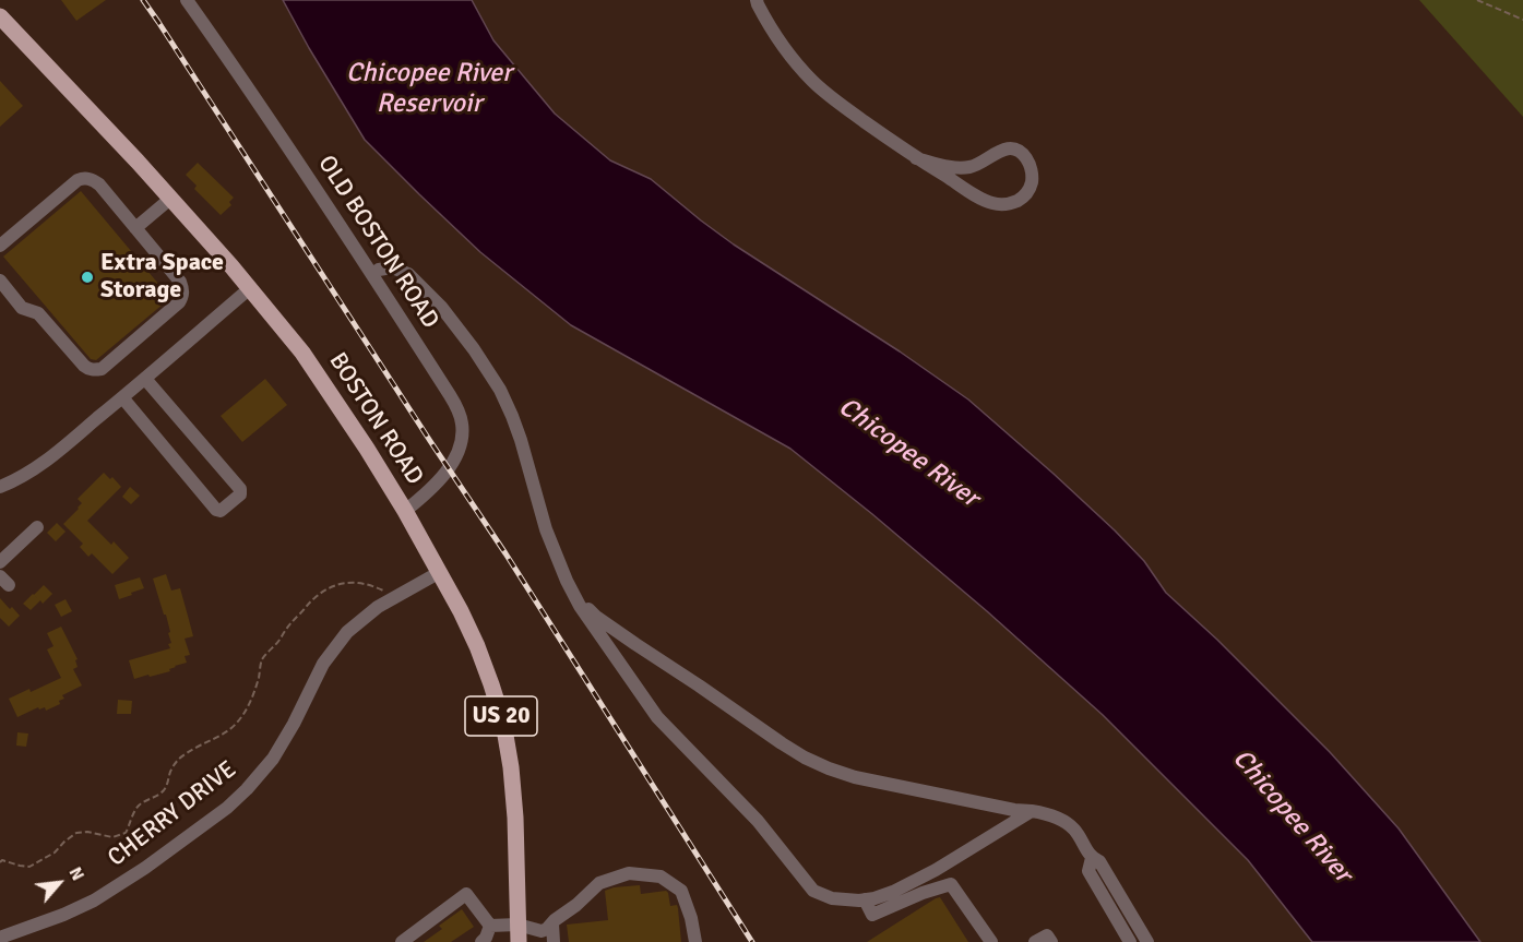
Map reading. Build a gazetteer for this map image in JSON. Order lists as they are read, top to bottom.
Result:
{
  "streets": {
    "main road": ["BOSTON ROAD", "US 20"],
    "street": ["OLD BOSTON ROAD", "CHERRY DRIVE"]
  },
  "crossings": [
    ["OLD BOSTON ROAD", "BOSTON ROAD"],
    ["BOSTON ROAD", "CHERRY DRIVE"]
  ],
  "water": ["Chicopee River Reservoir", "Chicopee River"],
  "places": ["Extra Space Storage"],
  "north": "top right"
}
